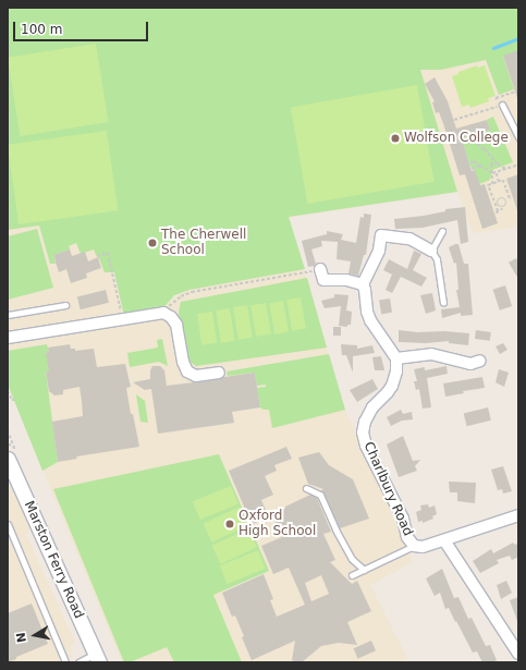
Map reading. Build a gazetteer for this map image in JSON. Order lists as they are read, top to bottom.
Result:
{
  "streets": {
    "main road": ["Marston Ferry Road"],
    "street": ["Charlbury Road"]
  },
  "places": ["Wolfson College", "The Cherwell School", "Oxford High School"],
  "scale_bar": "100 m",
  "north": "left"
}
